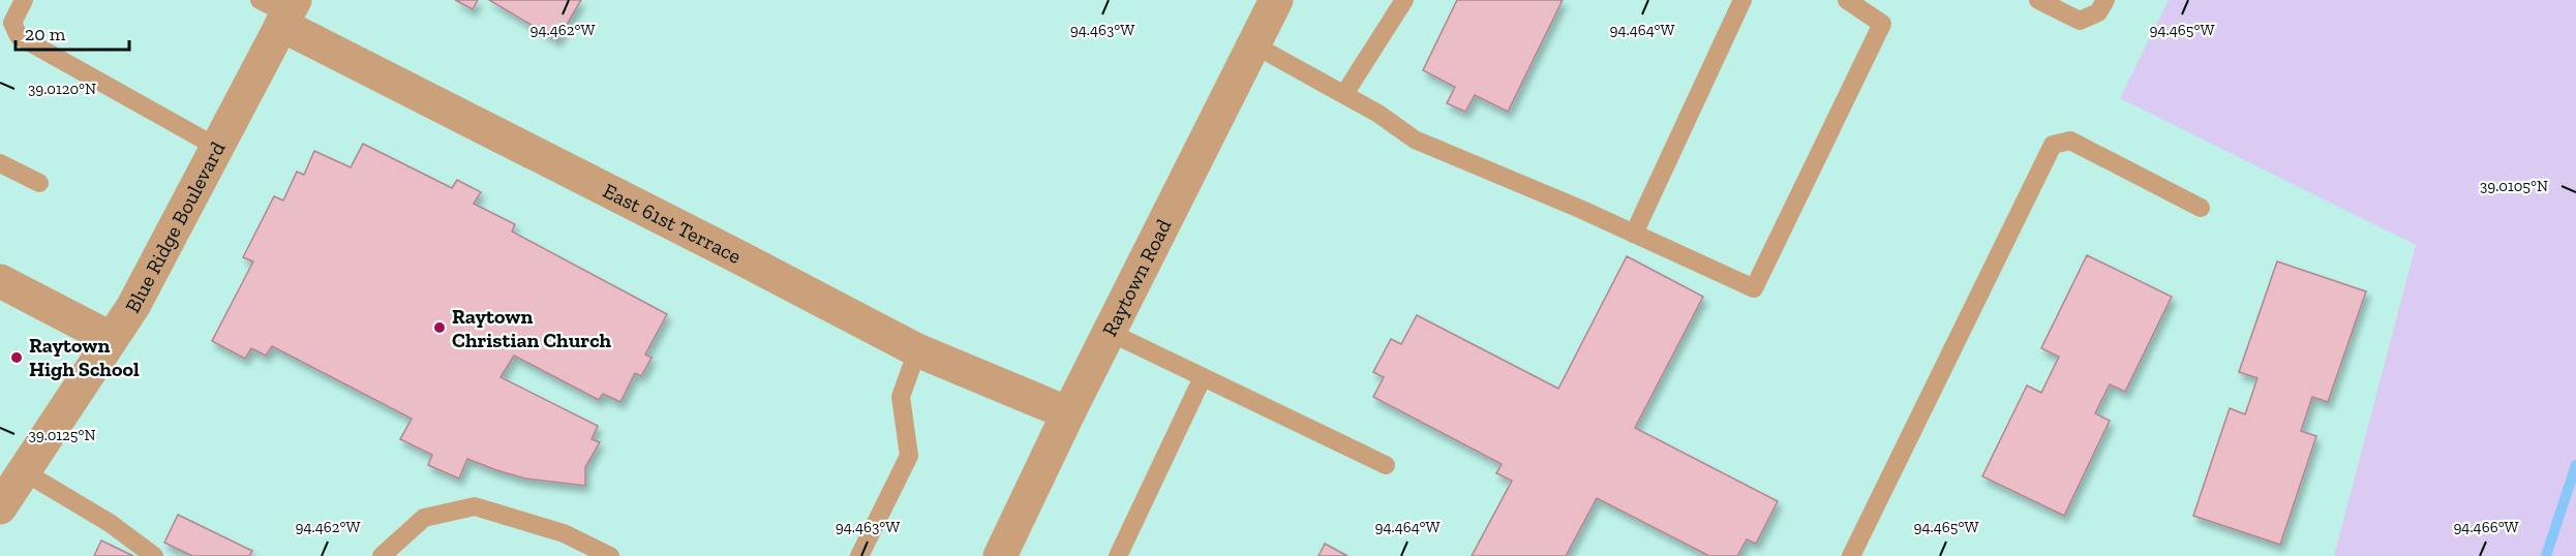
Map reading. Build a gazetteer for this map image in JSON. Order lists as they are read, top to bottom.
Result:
{
  "streets": {
    "street": ["East 61st Terrace", "Blue Ridge Boulevard", "Raytown Road"]
  },
  "crossings": [
    ["East 61st Terrace", "Blue Ridge Boulevard"],
    ["East 61st Terrace", "Raytown Road"]
  ],
  "places": ["Raytown Christian Church", "Raytown High School"],
  "scale_bar": "20 m",
  "coordinates": [
    "94.462°W",
    "94.463°W",
    "94.464°W",
    "94.465°W",
    "39.0120°N",
    "39.0105°N",
    "39.0125°N",
    "94.466°W"
  ]
}
